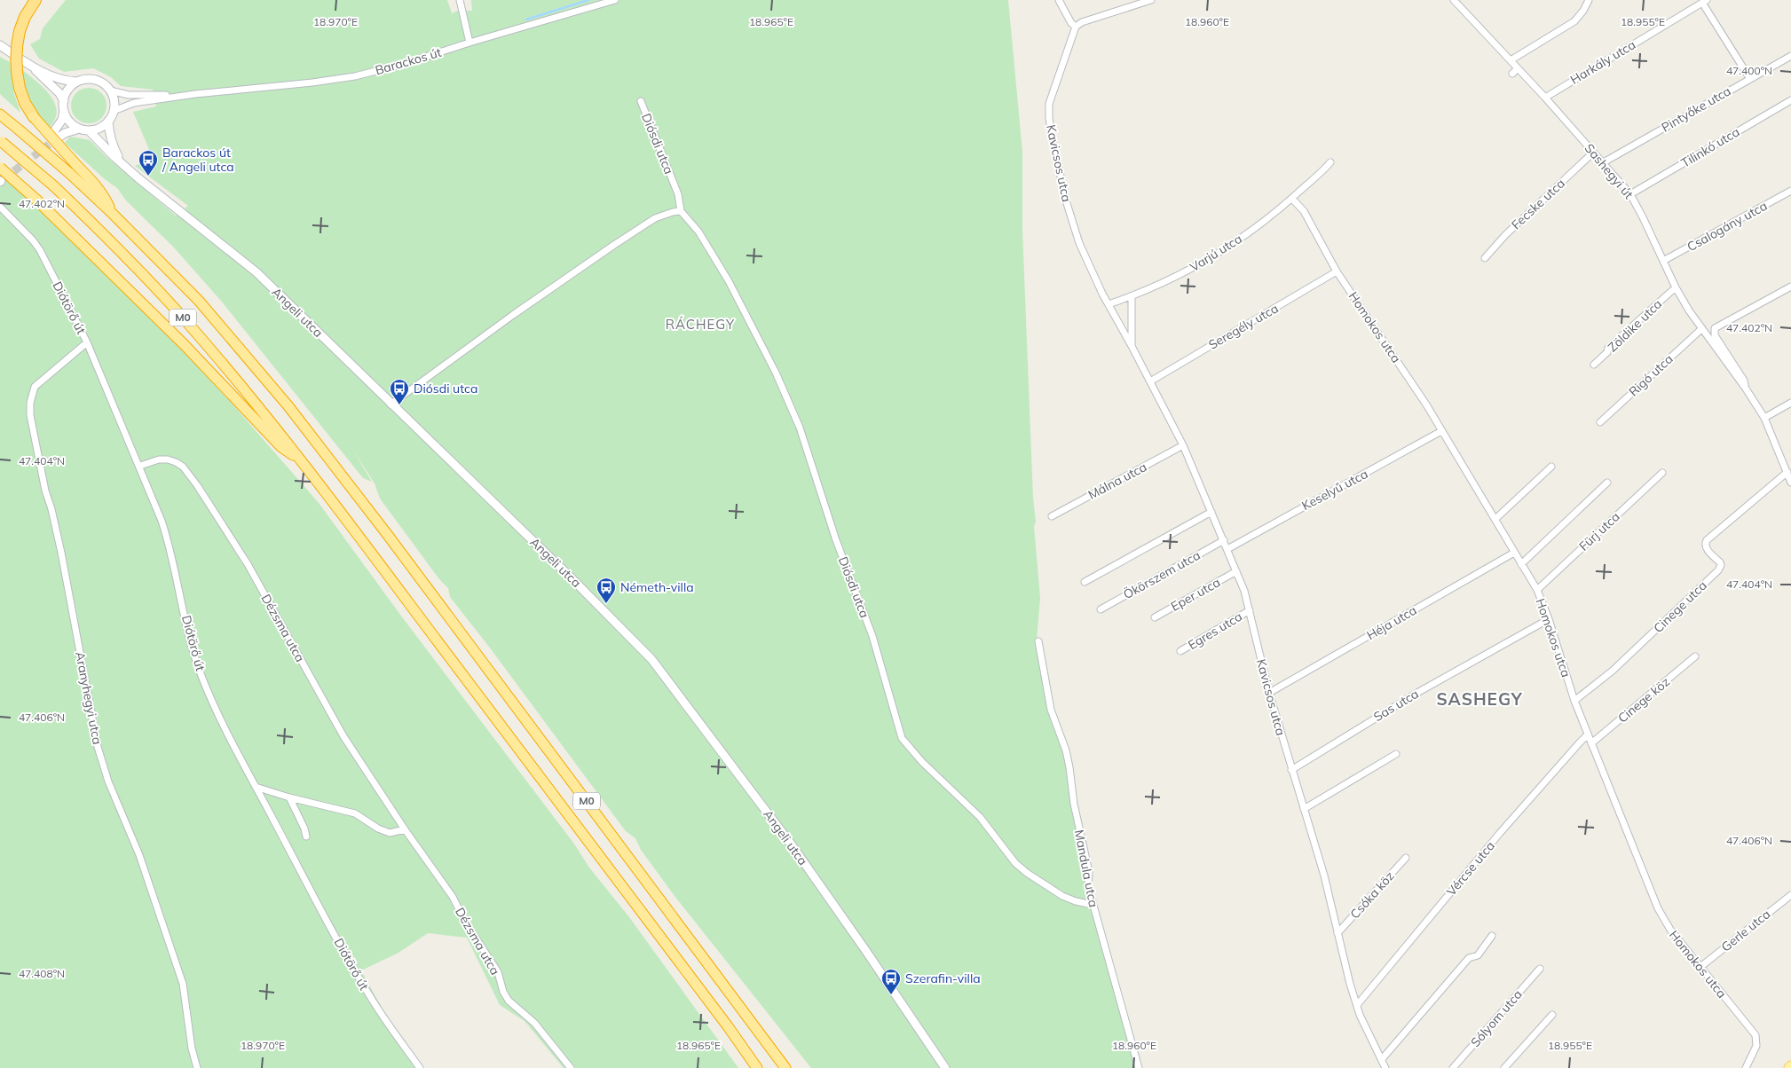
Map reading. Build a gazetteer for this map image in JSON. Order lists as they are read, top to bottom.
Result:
{
  "streets": {
    "highway": ["M0"],
    "street": [
      "Barackos út",
      "Harkály utca",
      "Pintyőke utca",
      "Diósdi utca",
      "Tilinkó utca",
      "Kavicsos utca",
      "Sashegyi út",
      "Fecske utca",
      "Csalogány utca",
      "Varjú utca",
      "Diótörő út",
      "Angeli utca",
      "Zöldike utca",
      "Seregély utca",
      "Homokos utca",
      "Rigó utca",
      "Málna utca",
      "Keselyű utca",
      "Fürj utca",
      "Ökörszem utca",
      "Eper utca",
      "Cinege utca",
      "Héja utca",
      "Dézsma utca",
      "Egres utca",
      "Aranyhegyi utca",
      "Cinege köz",
      "Sas utca",
      "Mandula utca",
      "Vércse utca",
      "Csóka köz",
      "Gerle utca",
      "Sólyom utca"
    ]
  },
  "crossings": [
    ["Barackos út", "Angeli utca"],
    ["Harkály utca", "Sashegyi út"],
    ["Pintyőke utca", "Sashegyi út"],
    ["Diósdi utca", "Mandula utca"],
    ["Tilinkó utca", "Sashegyi út"],
    ["Kavicsos utca", "Varjú utca"],
    ["Kavicsos utca", "Seregély utca"],
    ["Kavicsos utca", "Málna utca"],
    ["Kavicsos utca", "Keselyű utca"],
    ["Kavicsos utca", "Ökörszem utca"],
    ["Kavicsos utca", "Eper utca"],
    ["Kavicsos utca", "Héja utca"],
    ["Kavicsos utca", "Egres utca"],
    ["Kavicsos utca", "Sas utca"],
    ["Kavicsos utca", "Vércse utca"],
    ["Kavicsos utca", "Csóka köz"],
    ["Sashegyi út", "Fecske utca"],
    ["Sashegyi út", "Csalogány utca"],
    ["Sashegyi út", "Zöldike utca"],
    ["Sashegyi út", "Rigó utca"],
    ["Sashegyi út", "Cinege utca"],
    ["Varjú utca", "Homokos utca"],
    ["Diótörő út", "Dézsma utca"],
    ["Diótörő út", "Aranyhegyi utca"],
    ["Seregély utca", "Homokos utca"],
    ["Homokos utca", "Keselyű utca"],
    ["Homokos utca", "Fürj utca"],
    ["Homokos utca", "Cinege utca"],
    ["Homokos utca", "Héja utca"],
    ["Homokos utca", "Cinege köz"],
    ["Homokos utca", "Sas utca"],
    ["Homokos utca", "Vércse utca"],
    ["Homokos utca", "Gerle utca"]
  ],
  "districts": ["RÁCHEGY", "SASHEGY"],
  "places": {
    "bus stop": [
      "Barackos út / Angeli utca",
      "Diósdi utca",
      "Németh-villa",
      "Szerafin-villa"
    ]
  },
  "coordinates": [
    "18.970°E",
    "18.965°E",
    "18.960°E",
    "18.955°E",
    "47.400°N",
    "47.402°N",
    "47.404°N",
    "47.406°N",
    "47.408°N"
  ]
}
